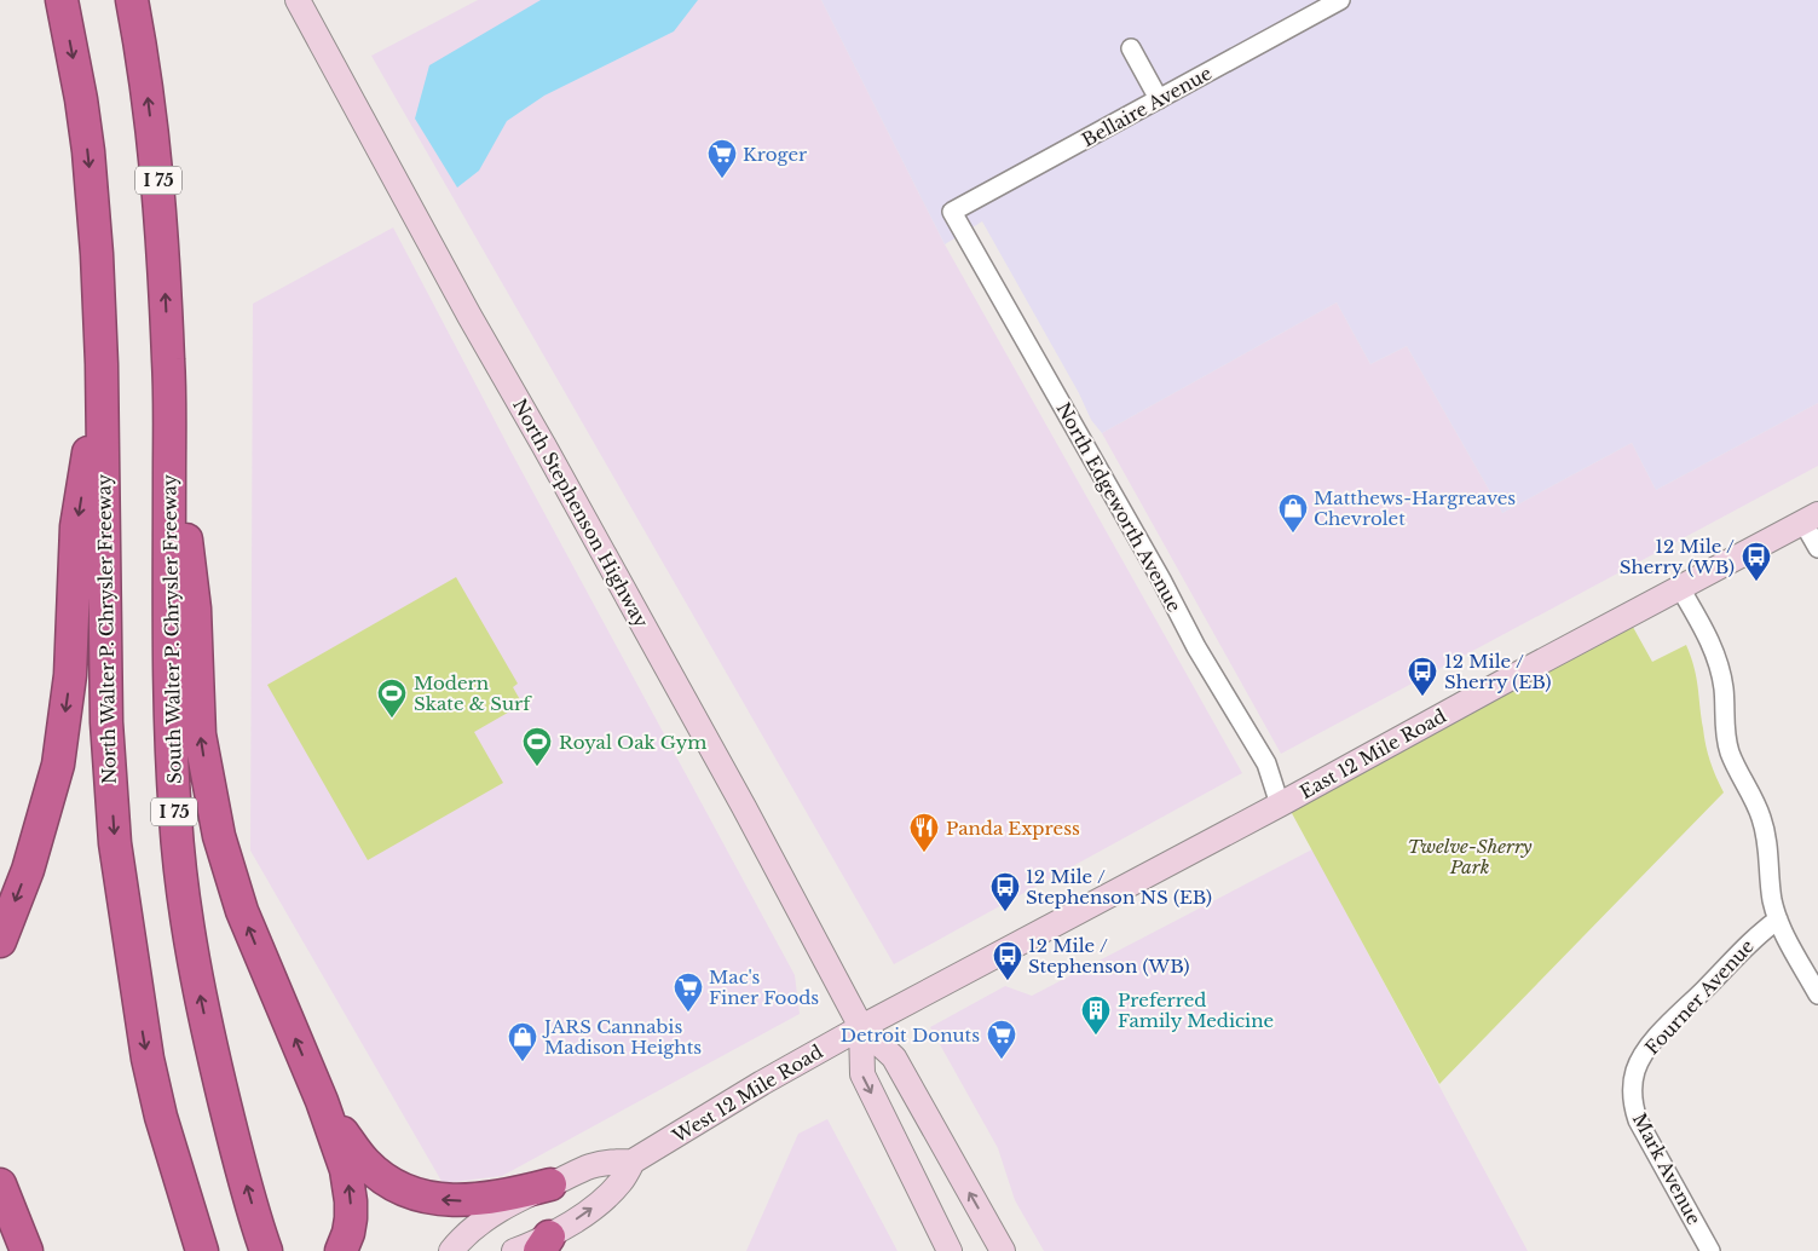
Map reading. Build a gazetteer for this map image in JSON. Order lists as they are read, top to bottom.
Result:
{
  "streets": {
    "highway": ["I 75", "North Walter P. Chrysler Freeway", "South Walter P. Chrysler Freeway"],
    "main road": ["North Stephenson Highway", "East 12 Mile Road", "West 12 Mile Road"],
    "street": [
      "Bellaire Avenue",
      "North Edgeworth Avenue",
      "Fourner Avenue",
      "Mark Avenue"
    ]
  },
  "crossings": [
    ["Bellaire Avenue", "North Edgeworth Avenue"],
    ["North Edgeworth Avenue", "East 12 Mile Road"],
    ["North Edgeworth Avenue", "West 12 Mile Road"],
    ["North Stephenson Highway", "West 12 Mile Road"],
    ["East 12 Mile Road", "West 12 Mile Road"],
    ["Fourner Avenue", "Mark Avenue"]
  ],
  "parks": ["Twelve-Sherry Park"],
  "places": {
    "supermarket": ["Kroger", "Mac's Finer Foods", "Detroit Donuts"],
    "shop": ["Matthews-Hargreaves Chevrolet", "JARS Cannabis Madison Heights"],
    "bus stop": [
      "12 Mile / Sherry (WB)",
      "12 Mile / Sherry (EB)",
      "12 Mile / Stephenson NS (EB)",
      "12 Mile / Stephenson (WB)"
    ],
    "sports": ["Modern Skate & Surf", "Royal Oak Gym"],
    "restaurant": ["Panda Express"],
    "building": ["Preferred Family Medicine"]
  }
}
